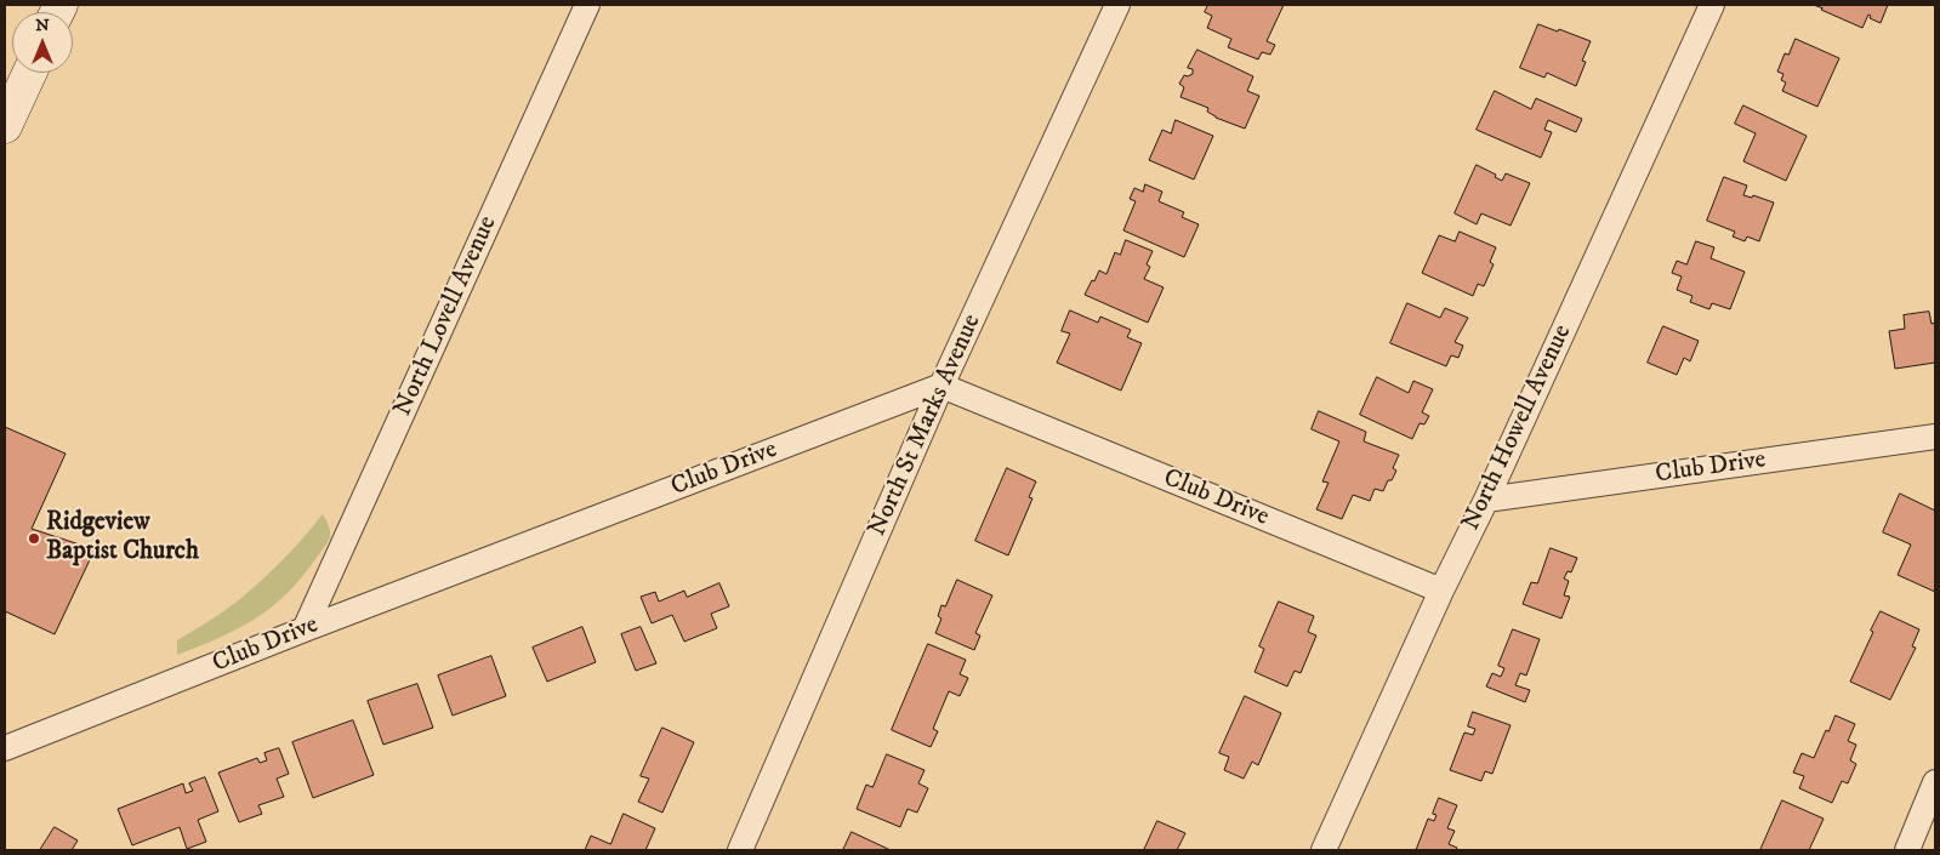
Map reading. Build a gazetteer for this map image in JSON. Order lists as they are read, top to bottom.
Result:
{
  "streets": {
    "street": [
      "North Lovell Avenue",
      "North St Marks Avenue",
      "North Howell Avenue",
      "Club Drive"
    ]
  },
  "crossings": [
    ["North Lovell Avenue", "Club Drive"],
    ["North St Marks Avenue", "Club Drive"],
    ["North Howell Avenue", "Club Drive"]
  ],
  "places": ["Ridgeview Baptist Church"],
  "north": "top"
}
